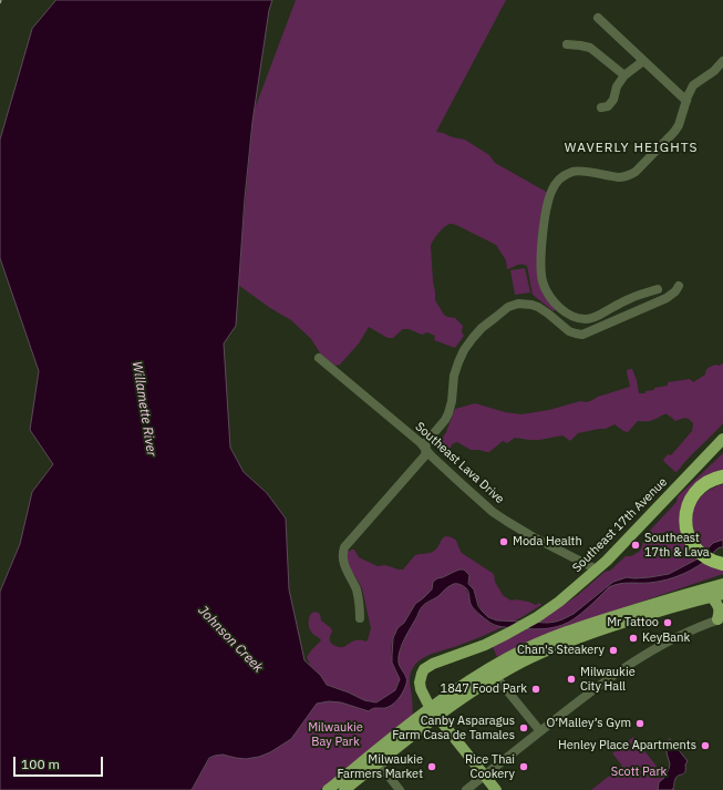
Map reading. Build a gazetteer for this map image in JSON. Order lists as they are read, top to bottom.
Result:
{
  "streets": {
    "main road": ["Southeast 17th Avenue"],
    "street": ["Southeast Lava Drive"]
  },
  "crossings": [
    ["Southeast Lava Drive", "Southeast 17th Avenue"]
  ],
  "districts": ["WAVERLY HEIGHTS"],
  "water": ["Willamette River", "Johnson Creek"],
  "parks": ["Milwaukie Bay Park", "Scott Park"],
  "places": [
    "Moda Health",
    "Southeast 17th & Lava",
    "Mr Tattoo",
    "KeyBank",
    "Chan's Steakery",
    "Milwaukie City Hall",
    "1847 Food Park",
    "O’Malley’s Gym",
    "Canby Asparagus Farm Casa de Tamales",
    "Henley Place Apartments",
    "Milwaukie Farmers Market",
    "Rice Thai Cookery"
  ],
  "scale_bar": "100 m"
}
